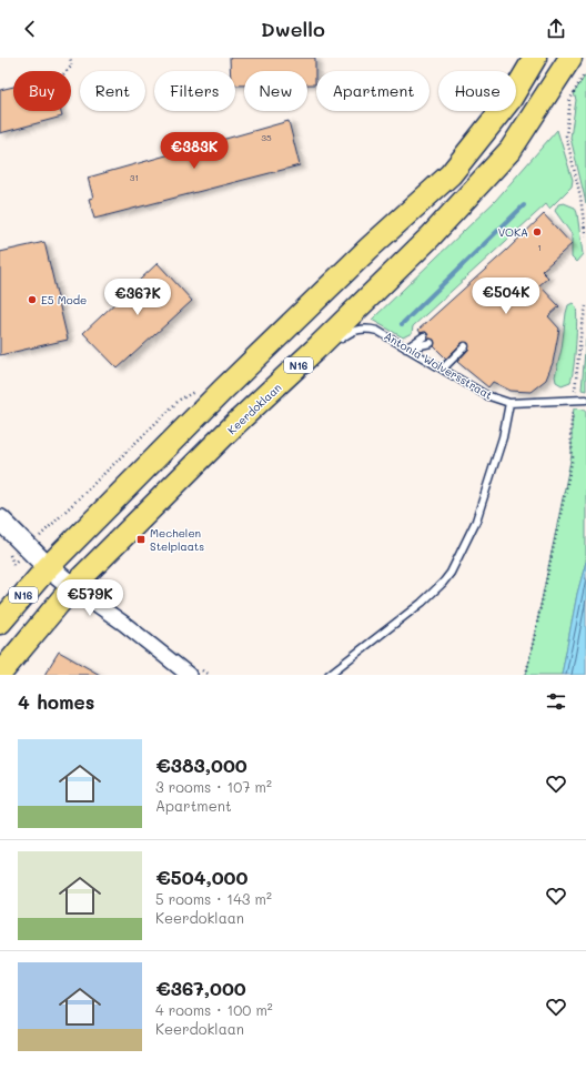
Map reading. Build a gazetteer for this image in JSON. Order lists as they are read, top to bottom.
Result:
{
  "streets": {
    "main road": ["N16", "Keerdoklaan"],
    "lane": ["Antonia Wolversstraat"]
  },
  "crossings": [
    ["Antonia Wolversstraat", "Keerdoklaan"]
  ],
  "places": {
    "other": ["VOKA", "E5 Mode"],
    "transit": ["Mechelen Stelplaats"]
  },
  "house_numbers": ["35", "31", "1"],
  "page": {
    "header": "Dwello",
    "chip": [
      "Buy",
      "Rent",
      "Filters",
      "New",
      "Apartment",
      "House"
    ],
    "price": [
      "€383K",
      "€504K",
      "€367K",
      "€579K"
    ],
    "heading": "4 homes",
    "list": [
      {
        "name": "€383,000",
        "note": "3 rooms · 107 m² · Apartment"
      },
      {
        "name": "€504,000",
        "note": "5 rooms · 143 m² · Keerdoklaan"
      },
      {
        "name": "€367,000",
        "note": "4 rooms · 100 m² · Keerdoklaan"
      }
    ]
  }
}
